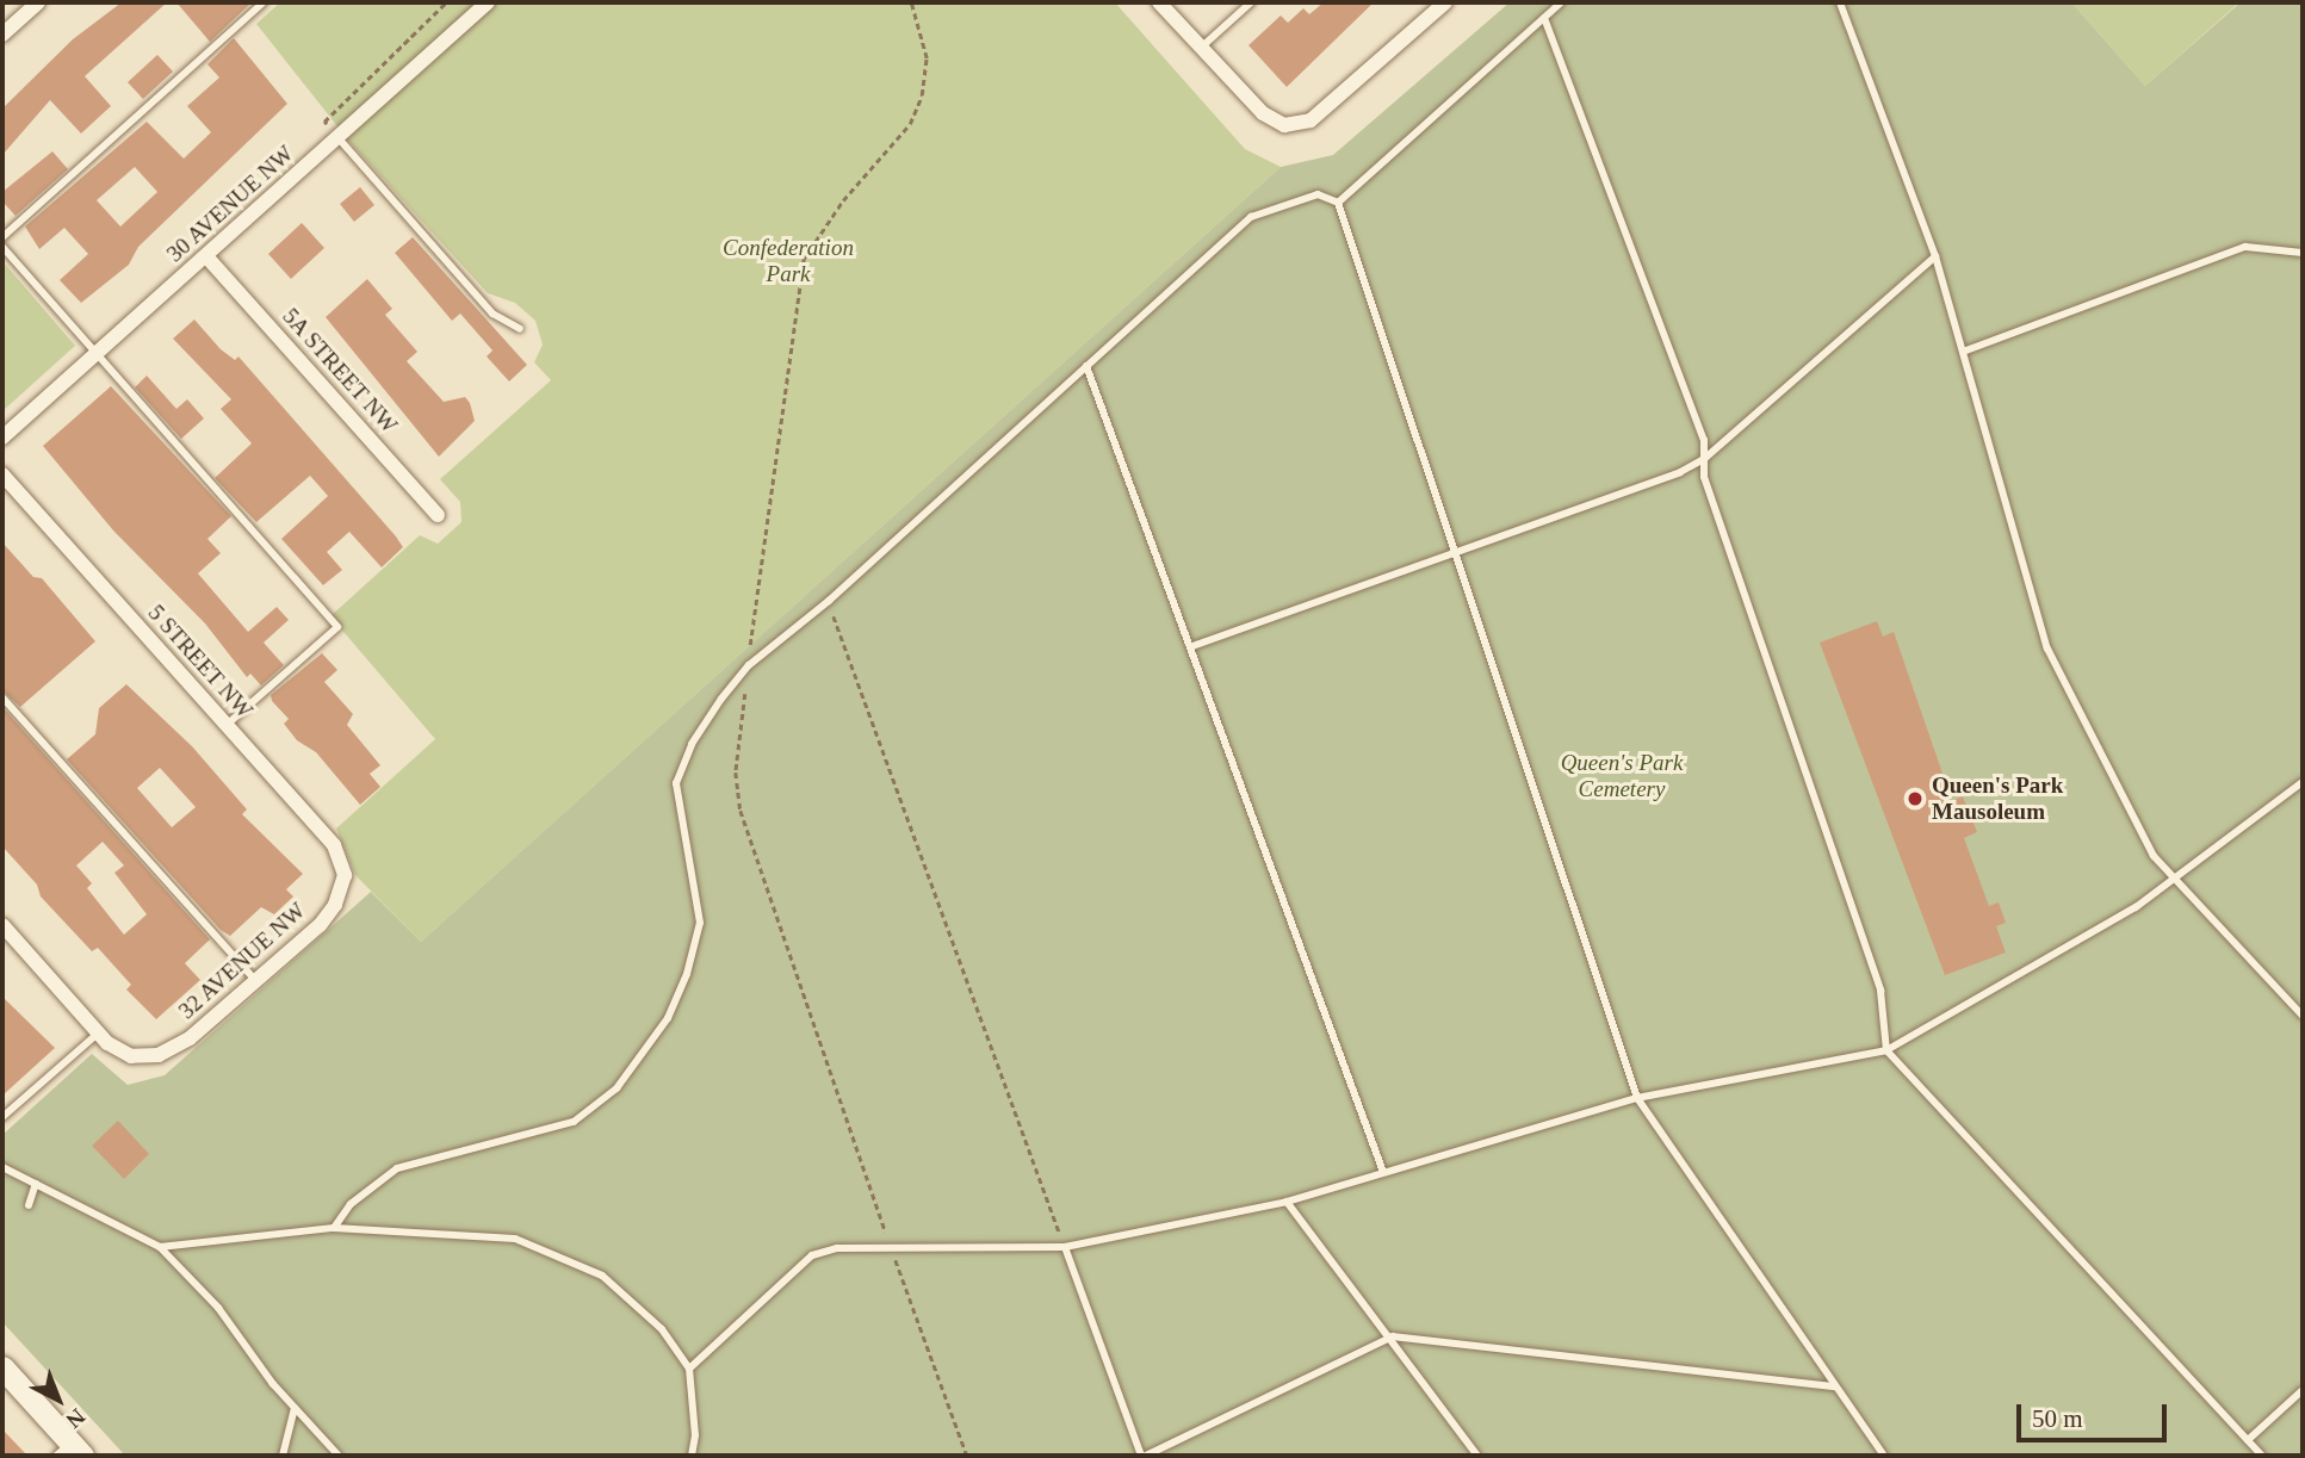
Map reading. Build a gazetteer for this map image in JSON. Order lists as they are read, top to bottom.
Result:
{
  "streets": {
    "street": [
      "30 AVENUE NW",
      "5A STREET NW",
      "5 STREET NW",
      "32 AVENUE NW"
    ]
  },
  "crossings": [
    ["30 AVENUE NW", "5A STREET NW"],
    ["5 STREET NW", "32 AVENUE NW"]
  ],
  "parks": ["Confederation Park", "Queen's Park Cemetery"],
  "places": ["Queen's Park Mausoleum"],
  "scale_bar": "50 m",
  "north": "bottom right"
}
